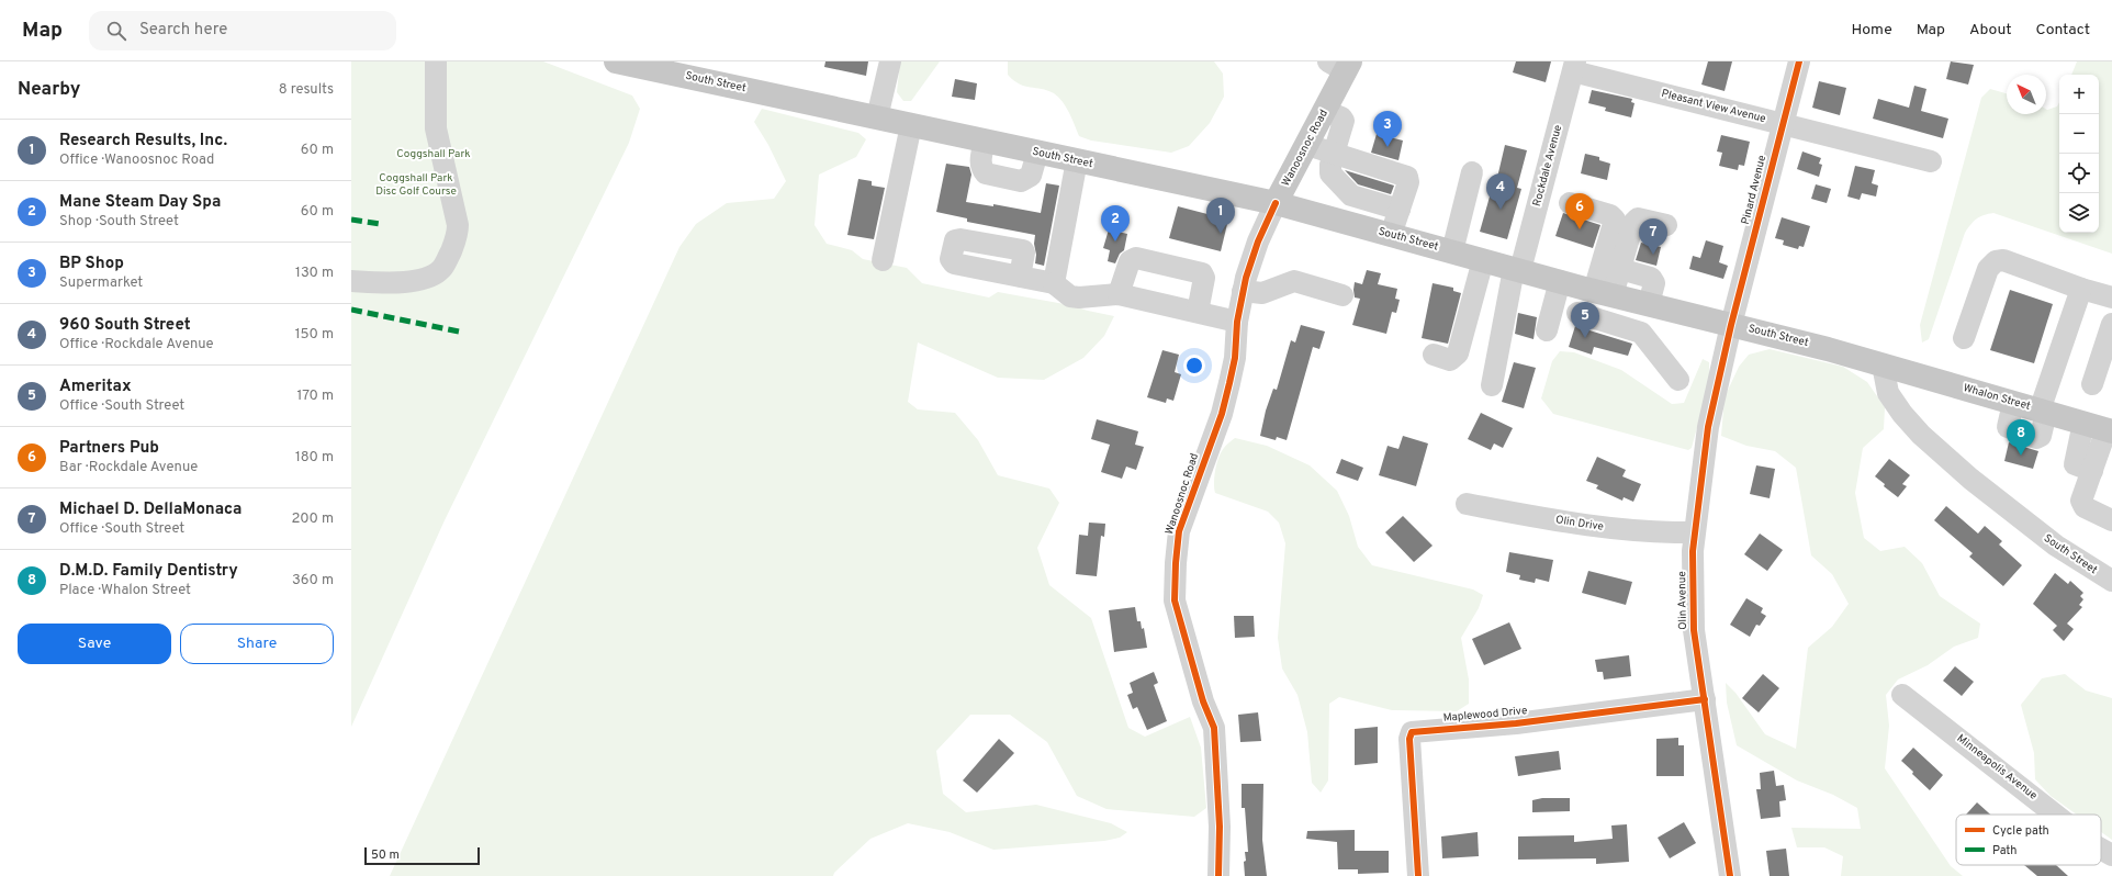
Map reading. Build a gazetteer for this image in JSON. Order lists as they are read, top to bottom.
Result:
{
  "streets": {
    "main road": ["South Street", "Wanoosnoc Road", "Whalon Street"],
    "street": [
      "Pleasant View Avenue",
      "Rockdale Avenue",
      "Pinard Avenue",
      "Olin Drive",
      "Olin Avenue",
      "Maplewood Drive",
      "Minneapolis Avenue"
    ]
  },
  "crossings": [
    ["South Street", "Wanoosnoc Road"],
    ["South Street", "Rockdale Avenue"],
    ["South Street", "Pinard Avenue"],
    ["South Street", "Whalon Street"],
    ["South Street", "Olin Avenue"],
    ["Pleasant View Avenue", "Rockdale Avenue"],
    ["Pleasant View Avenue", "Pinard Avenue"],
    ["Pinard Avenue", "Olin Avenue"],
    ["Olin Drive", "Olin Avenue"],
    ["Olin Avenue", "Maplewood Drive"]
  ],
  "parks": ["Coggshall Park", "Coggshall Park Disc Golf Course"],
  "legend": ["Cycle path", "Path"],
  "scale_bar": "50 m",
  "north": "top left",
  "page": {
    "header": "Map",
    "search": "Search here",
    "nav": [
      "Home",
      "Map",
      "About",
      "Contact"
    ],
    "heading": ["Nearby", "8 results"],
    "map_buttons": ["+", "−"],
    "pins": [
      "3",
      "4",
      "6",
      "1",
      "2",
      "7",
      "5",
      "8"
    ],
    "list": [
      {
        "mark": "1",
        "name": "Research Results, Inc.",
        "note": "Office · Wanoosnoc Road",
        "value": "60 m"
      },
      {
        "mark": "2",
        "name": "Mane Steam Day Spa",
        "note": "Shop · South Street",
        "value": "60 m"
      },
      {
        "mark": "3",
        "name": "BP Shop",
        "note": "Supermarket",
        "value": "130 m"
      },
      {
        "mark": "4",
        "name": "960 South Street",
        "note": "Office · Rockdale Avenue",
        "value": "150 m"
      },
      {
        "mark": "5",
        "name": "Ameritax",
        "note": "Office · South Street",
        "value": "170 m"
      },
      {
        "mark": "6",
        "name": "Partners Pub",
        "note": "Bar · Rockdale Avenue",
        "value": "180 m"
      },
      {
        "mark": "7",
        "name": "Michael D. DellaMonaca",
        "note": "Office · South Street",
        "value": "200 m"
      },
      {
        "mark": "8",
        "name": "D.M.D. Family Dentistry",
        "note": "Place · Whalon Street",
        "value": "360 m"
      }
    ],
    "buttons": ["Save", "Share"],
    "scale": "50 m"
  }
}
